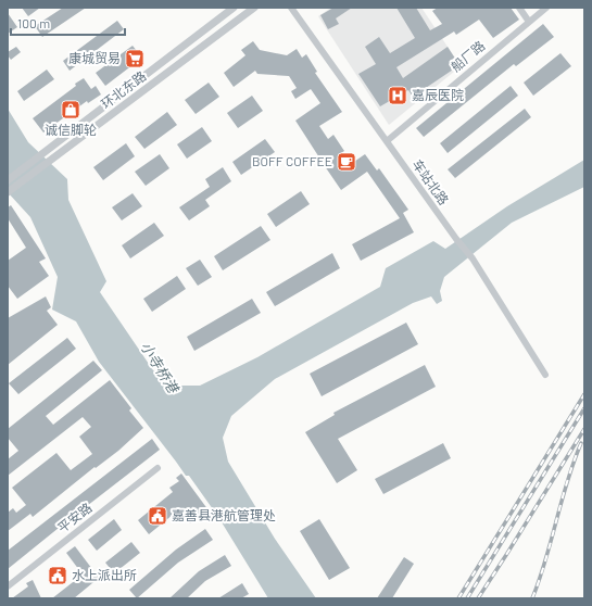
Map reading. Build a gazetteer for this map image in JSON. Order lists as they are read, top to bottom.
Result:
{
  "streets": {
    "street": [
      "船厂路",
      "环北东路",
      "车站北路",
      "平安路"
    ]
  },
  "crossings": [
    ["船厂路", "车站北路"]
  ],
  "water": ["小寺桥港"],
  "places": {
    "supermarket": ["康城贸易"],
    "hospital": ["嘉辰医院"],
    "shop": ["诚信脚轮"],
    "cafe": ["BOFF COFFEE"],
    "public building": ["嘉善县港航管理处", "水上派出所"]
  },
  "scale_bar": "100 m"
}
